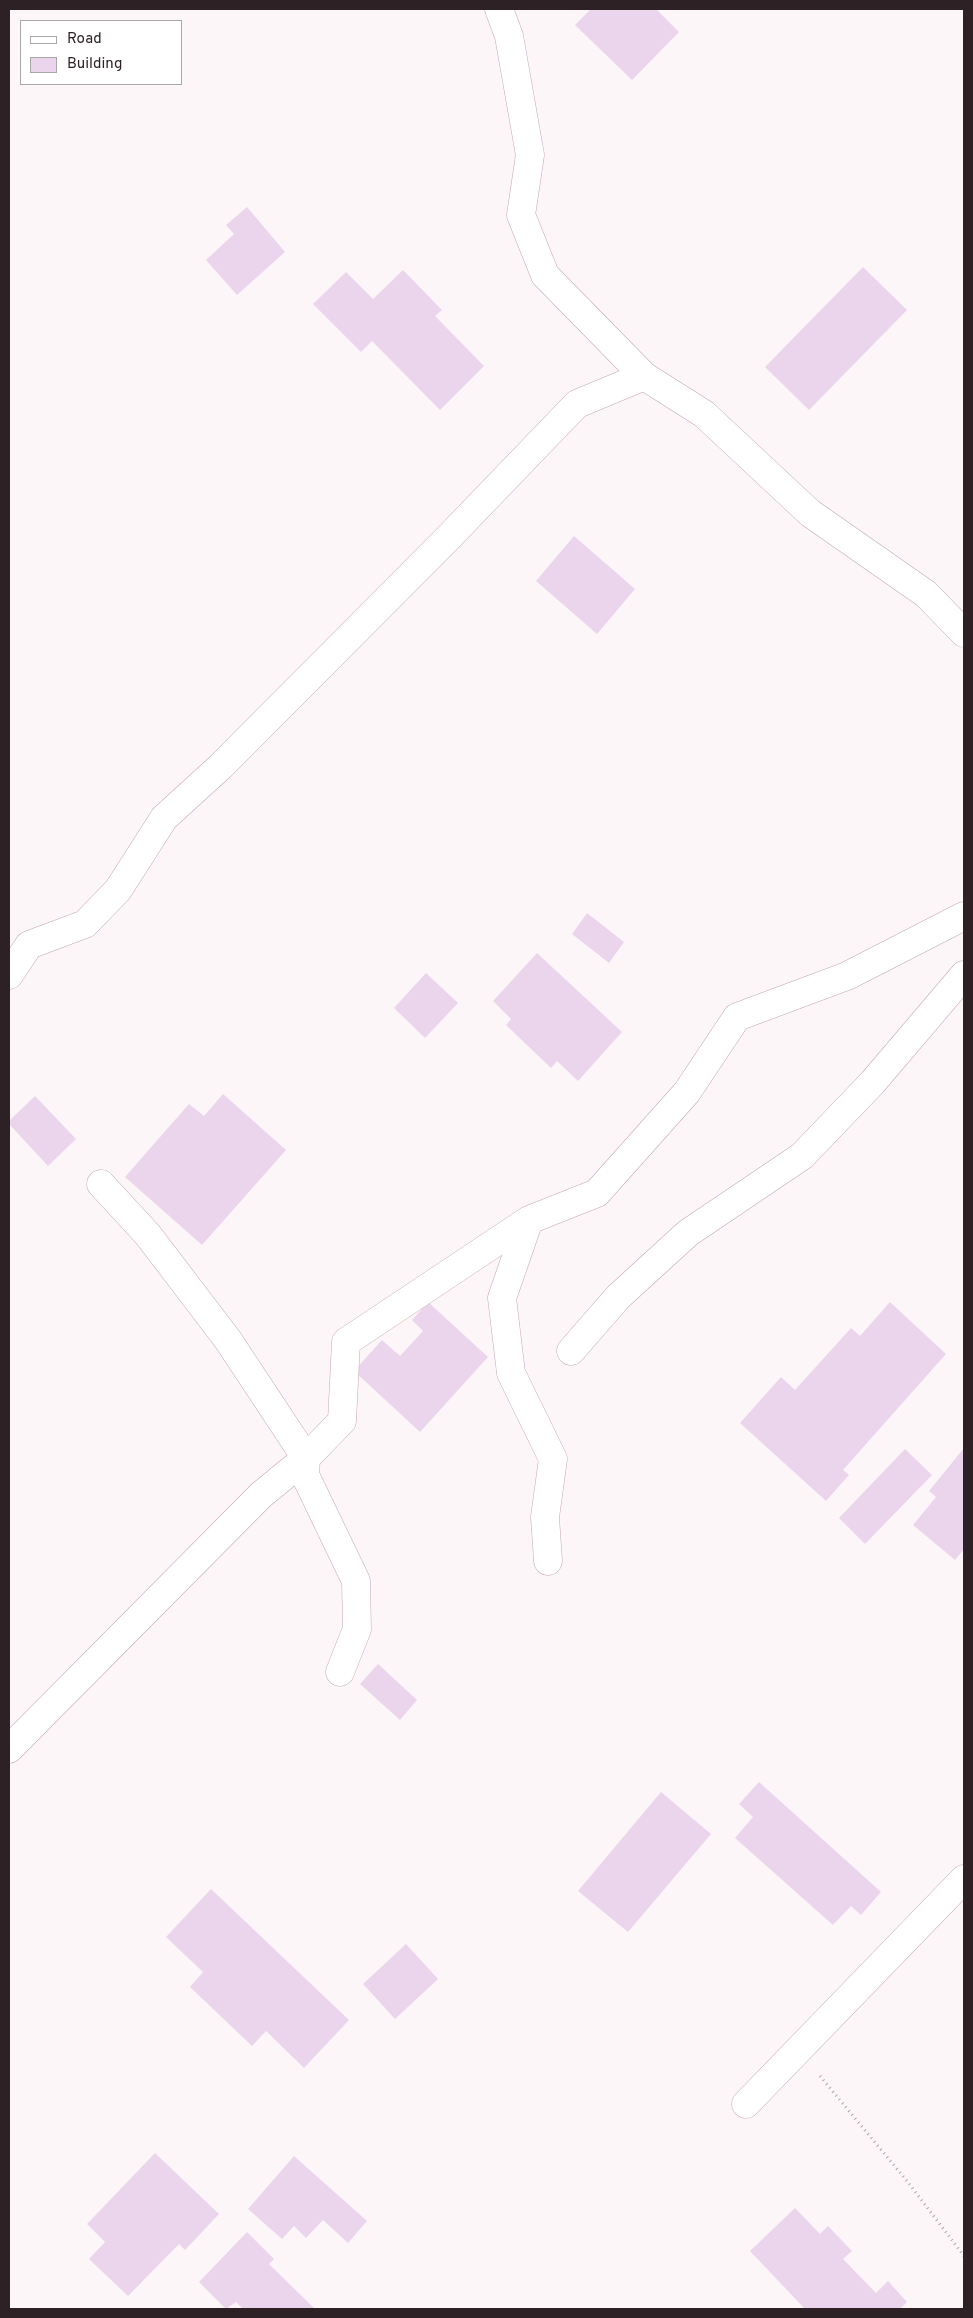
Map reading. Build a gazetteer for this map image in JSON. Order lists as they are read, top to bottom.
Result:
{
  "legend": ["Road", "Building"]
}
